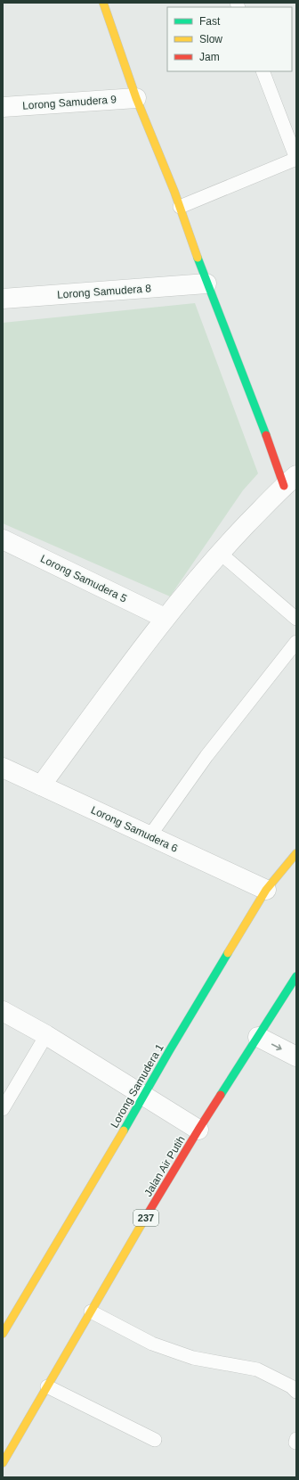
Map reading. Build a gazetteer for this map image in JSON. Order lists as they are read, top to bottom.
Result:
{
  "streets": {
    "street": [
      "Lorong Samudera 9",
      "Lorong Samudera 8",
      "Lorong Samudera 5",
      "Lorong Samudera 6",
      "Lorong Samudera 1",
      "Jalan Air Putih",
      "237"
    ]
  },
  "crossings": [
    ["Lorong Samudera 6", "Lorong Samudera 1"]
  ],
  "legend": ["Fast", "Slow", "Jam"]
}
